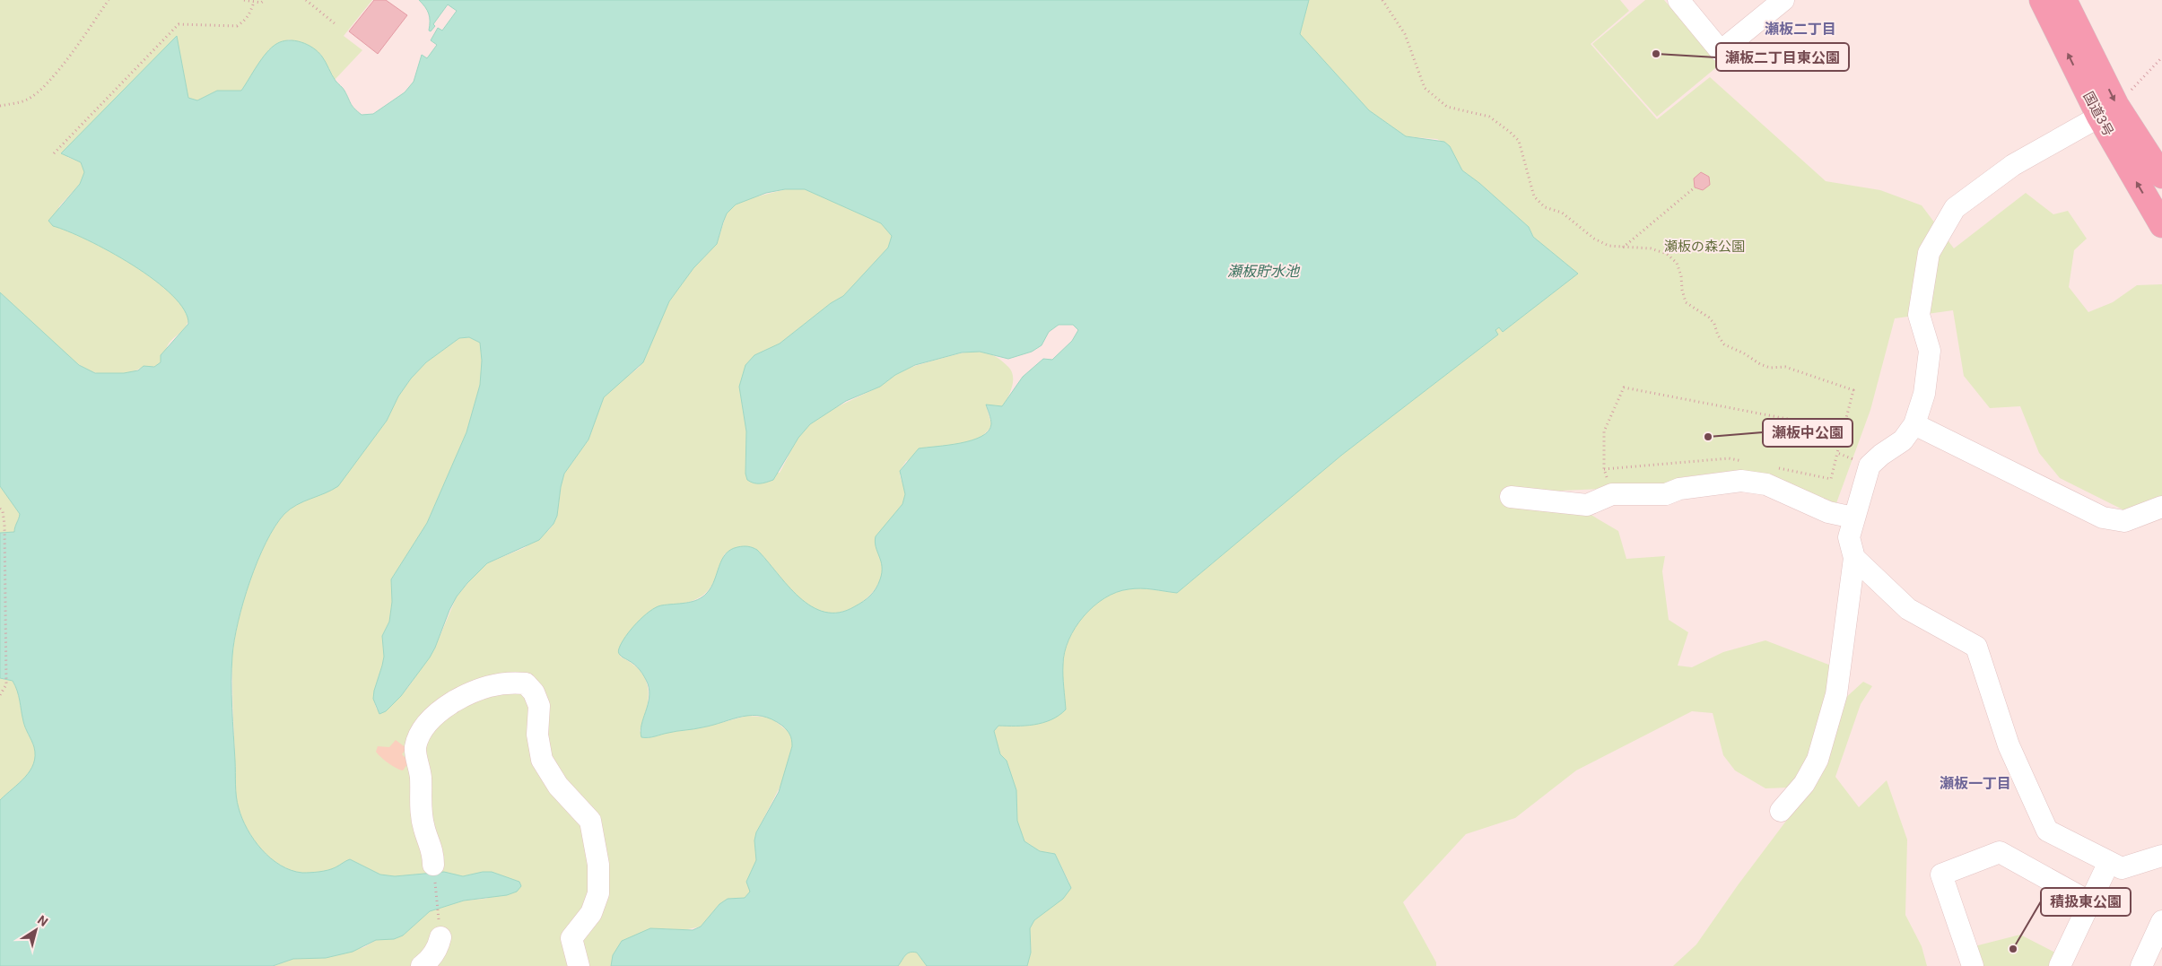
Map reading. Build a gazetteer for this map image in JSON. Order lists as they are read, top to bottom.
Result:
{
  "streets": {
    "highway": ["国道3号"]
  },
  "districts": ["瀬板二丁目", "瀬板一丁目"],
  "water": ["瀬板貯水池"],
  "parks": ["瀬板の森公園"],
  "places": ["瀬板二丁目東公園", "瀬板中公園", "積扱東公園"],
  "north": "top right"
}
